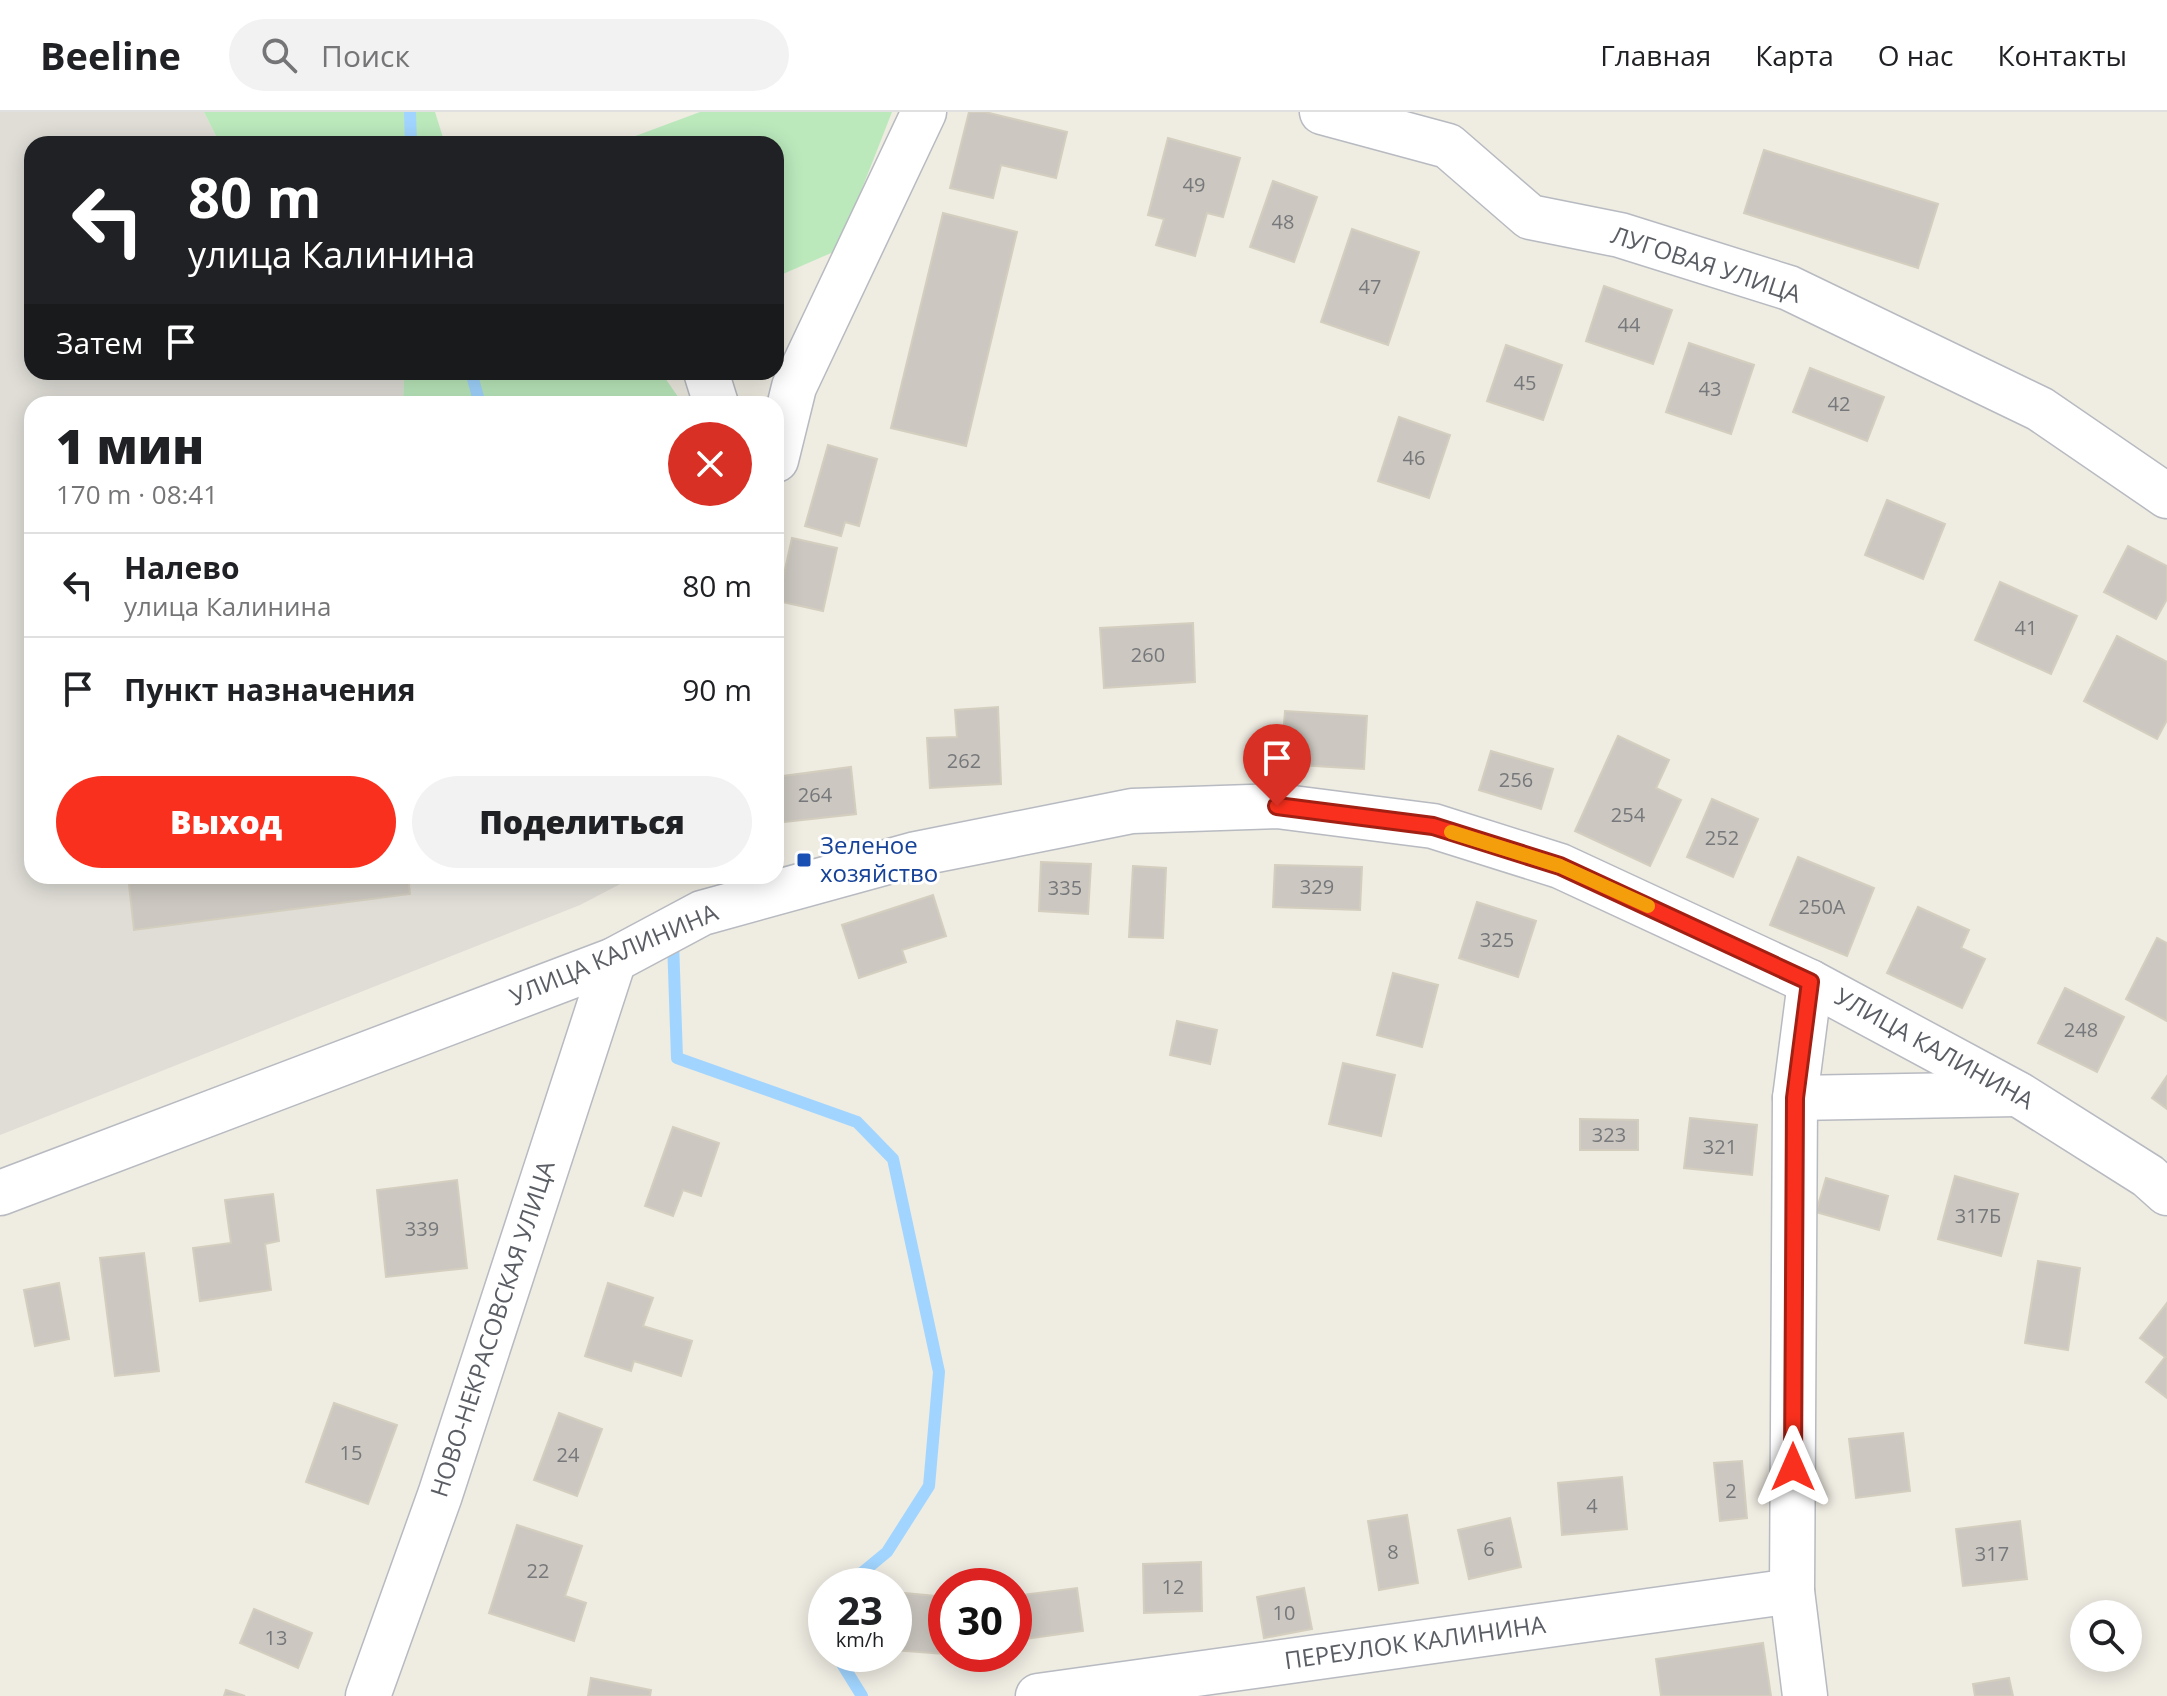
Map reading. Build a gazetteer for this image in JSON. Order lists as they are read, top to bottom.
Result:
{
  "streets": {
    "street": [
      "ЛУГОВАЯ УЛИЦА",
      "УЛИЦА КАЛИНИНА",
      "НОВО-НЕКРАСОВСКАЯ УЛИЦА",
      "ПЕРЕУЛОК КАЛИНИНА"
    ]
  },
  "crossings": [
    ["УЛИЦА КАЛИНИНА", "НОВО-НЕКРАСОВСКАЯ УЛИЦА"]
  ],
  "places": {
    "transit": ["Зеленое хозяйство"]
  },
  "house_numbers": [
    "49",
    "48",
    "47",
    "44",
    "45",
    "43",
    "42",
    "46",
    "41",
    "260",
    "262",
    "256",
    "264",
    "254",
    "252",
    "329",
    "335",
    "250А",
    "325",
    "248",
    "323",
    "321",
    "317Б",
    "339",
    "15",
    "24",
    "2",
    "4",
    "6",
    "8",
    "317",
    "22",
    "12",
    "10",
    "13"
  ],
  "page": {
    "header": "Beeline",
    "search": "Поиск",
    "nav": [
      "Главная",
      "Карта",
      "О нас",
      "Контакты"
    ],
    "turn": ["80 m", "улица Калинина"],
    "then": "Затем",
    "heading": ["1 мин", "170 m · 08:41"],
    "list": [
      {
        "name": "Налево",
        "note": "улица Калинина",
        "value": "80 m"
      },
      {
        "name": "Пункт назначения",
        "value": "90 m"
      }
    ],
    "buttons": ["Выход", "Поделиться"],
    "speed": "23 km/h",
    "limit": "30"
  }
}
